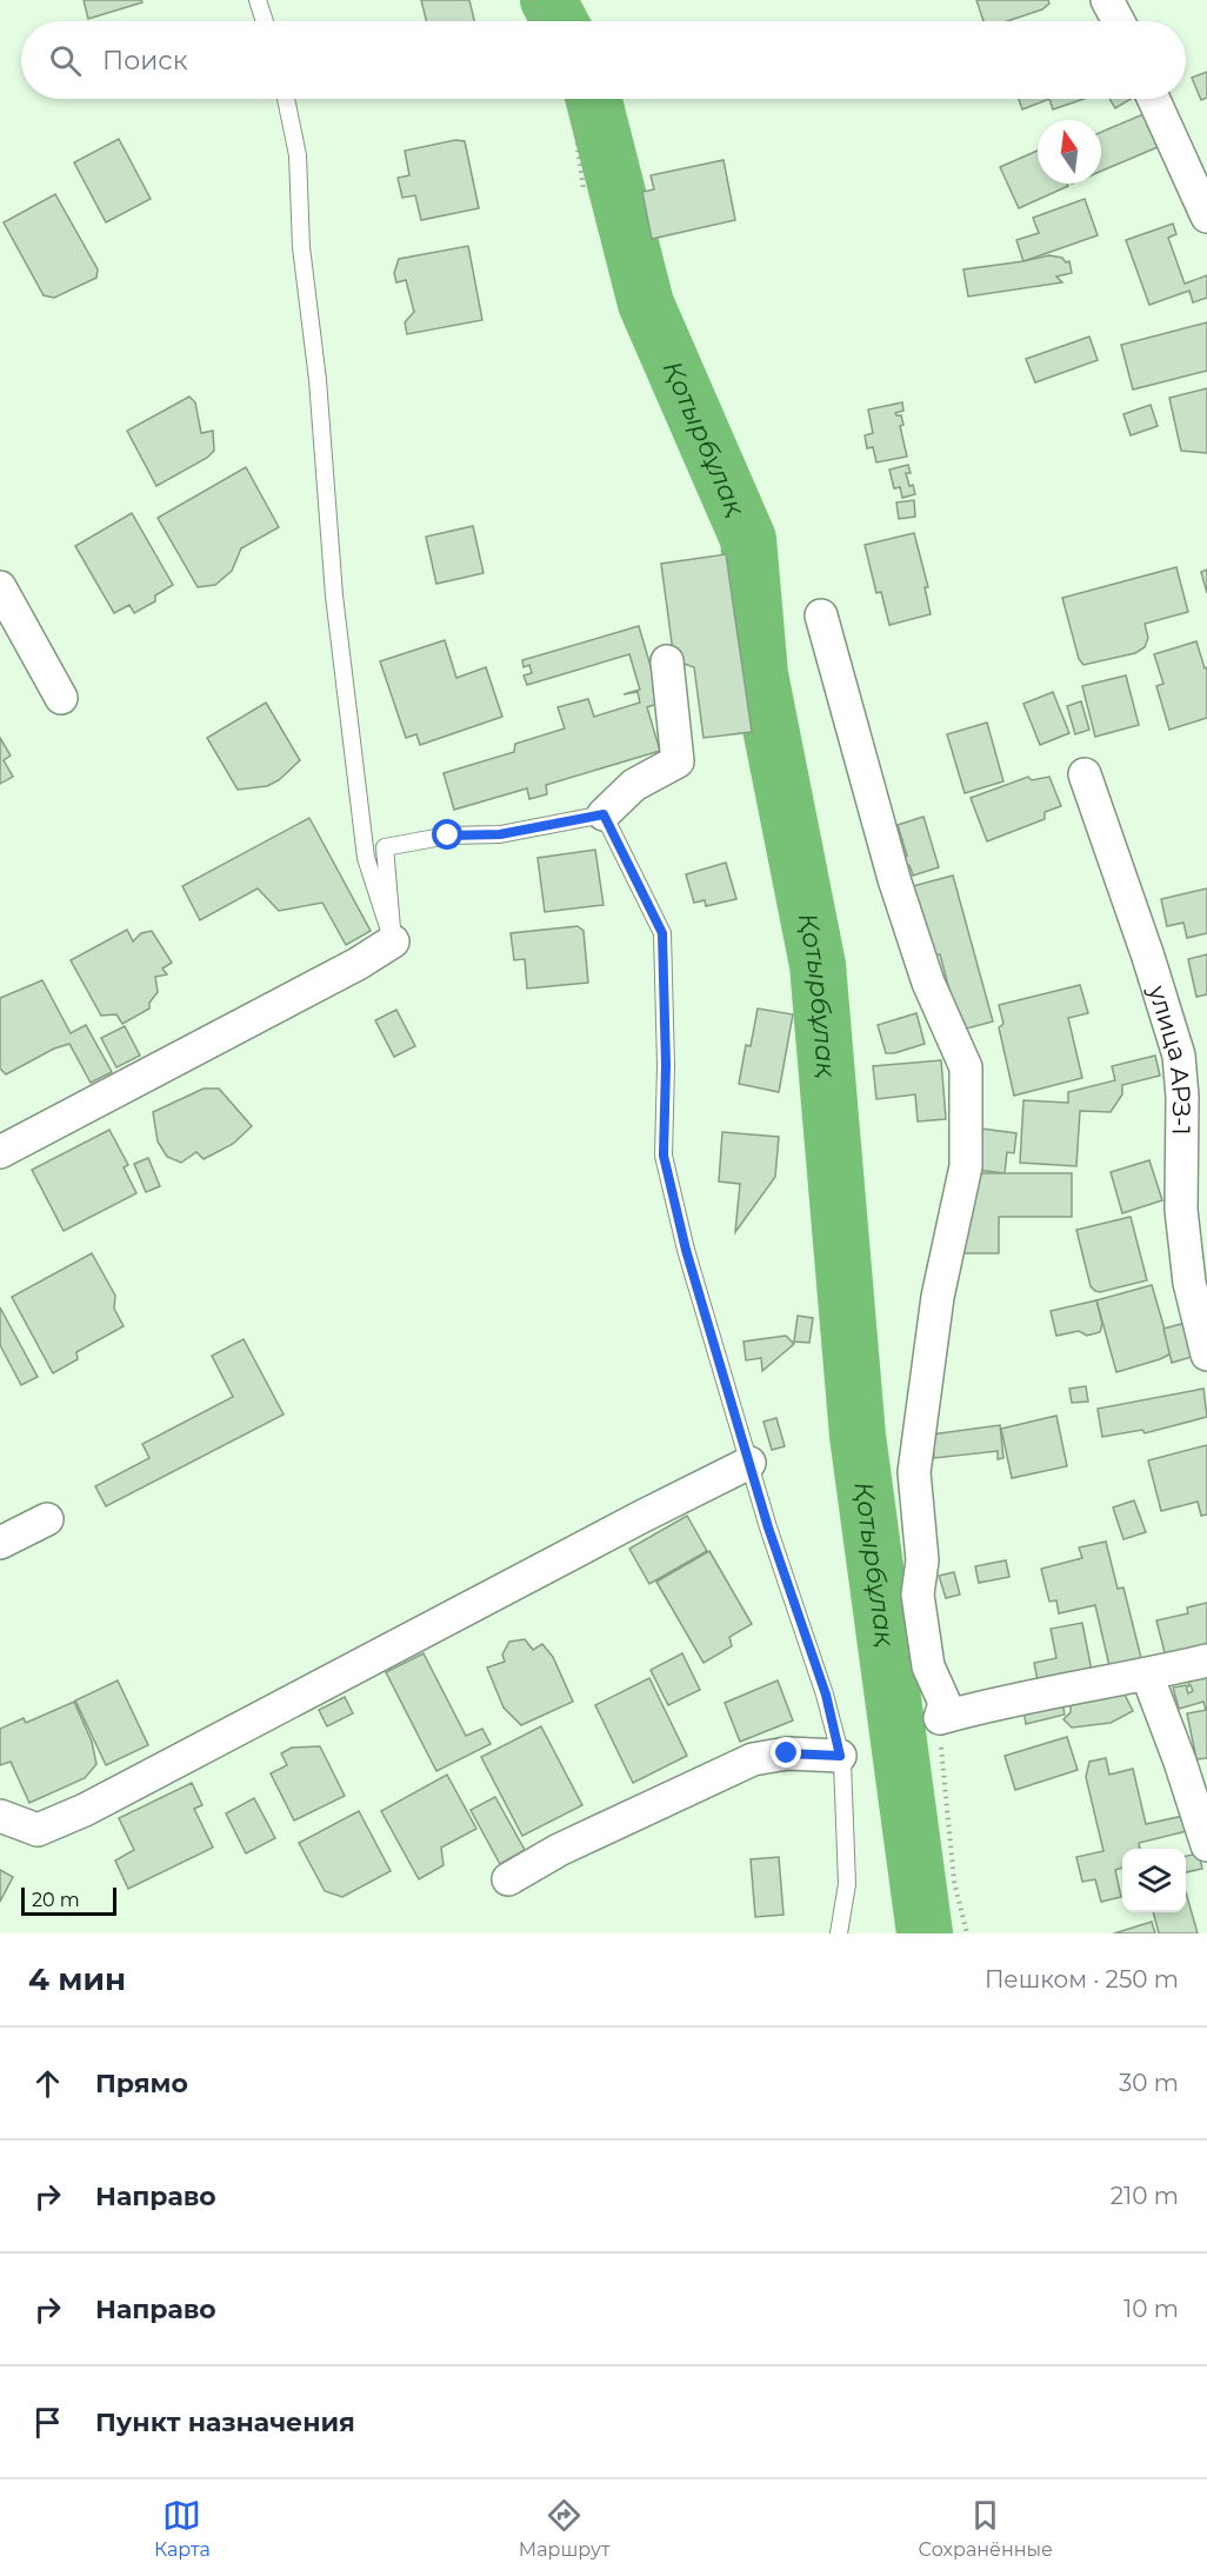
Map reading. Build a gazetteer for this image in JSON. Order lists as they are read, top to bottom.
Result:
{
  "streets": {
    "street": ["улица АРЗ-1"]
  },
  "water": ["Қотырбұлақ"],
  "scale_bar": "20 m",
  "north": "top",
  "page": {
    "search": "Поиск",
    "scale": "20 m",
    "heading": ["4 мин", "Пешком · 250 m"],
    "list": [
      ["Прямо", "30 m"],
      ["Направо", "210 m"],
      ["Направо", "10 m"],
      "Пункт назначения"
    ],
    "nav": ["Карта", "Маршрут", "Сохранённые"]
  }
}
